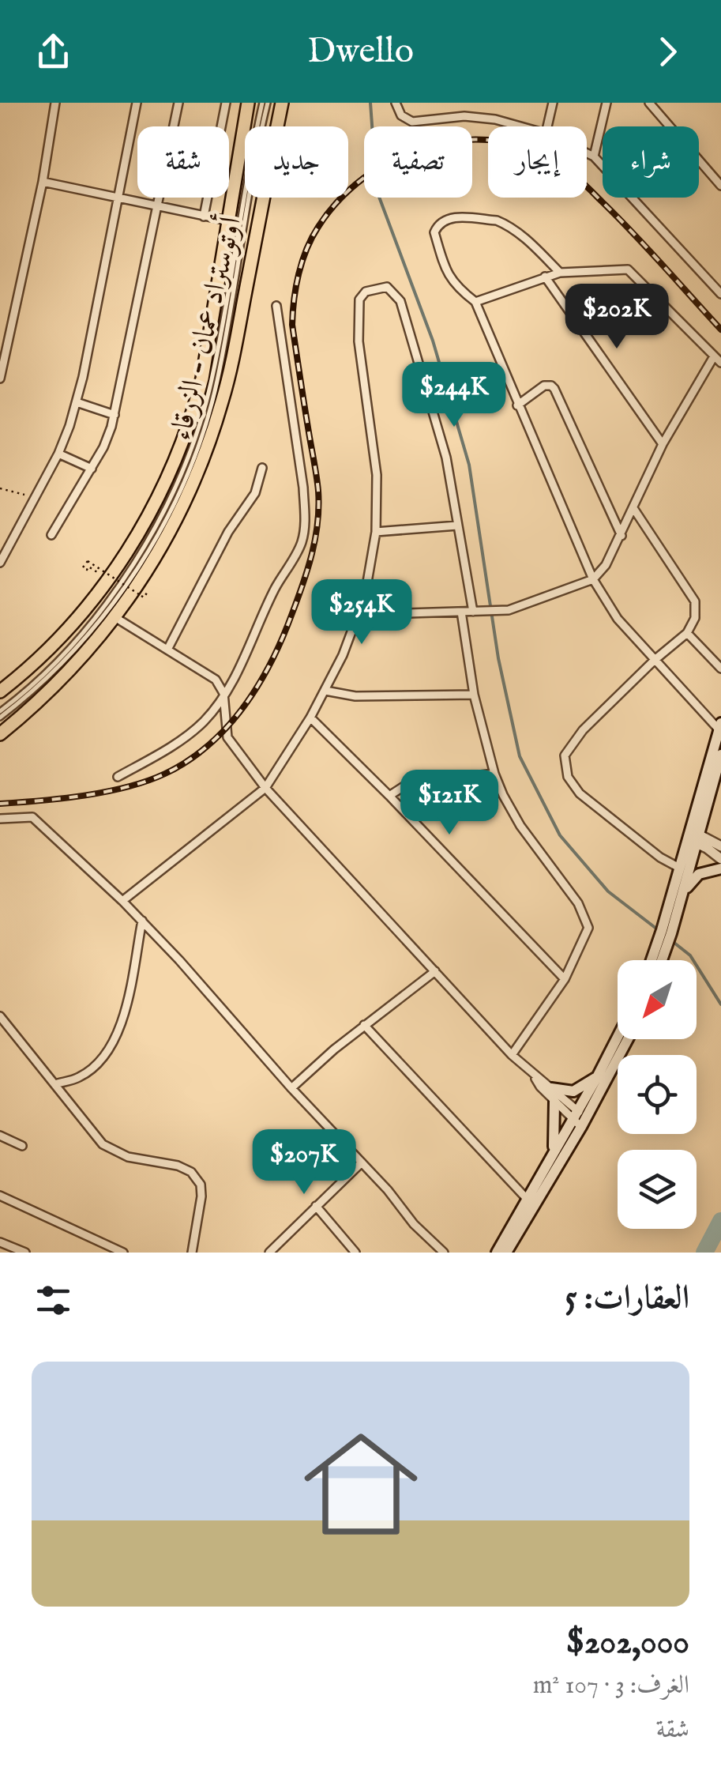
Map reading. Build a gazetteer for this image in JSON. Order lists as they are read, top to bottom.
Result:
{
  "streets": {
    "highway": ["أوتوستراد عمان - الزرقاء"]
  },
  "north": "bottom left",
  "page": {
    "header": "Dwello",
    "chip": [
      "شراء",
      "إيجار",
      "تصفية",
      "جديد",
      "شقة"
    ],
    "price": [
      "$202K",
      "$244K",
      "$254K",
      "$121K",
      "$207K"
    ],
    "heading": "العقارات: 5",
    "list": [
      {
        "name": "$202,000",
        "note": "الغرف: 3 · 107 m² · شقة"
      }
    ]
  }
}
